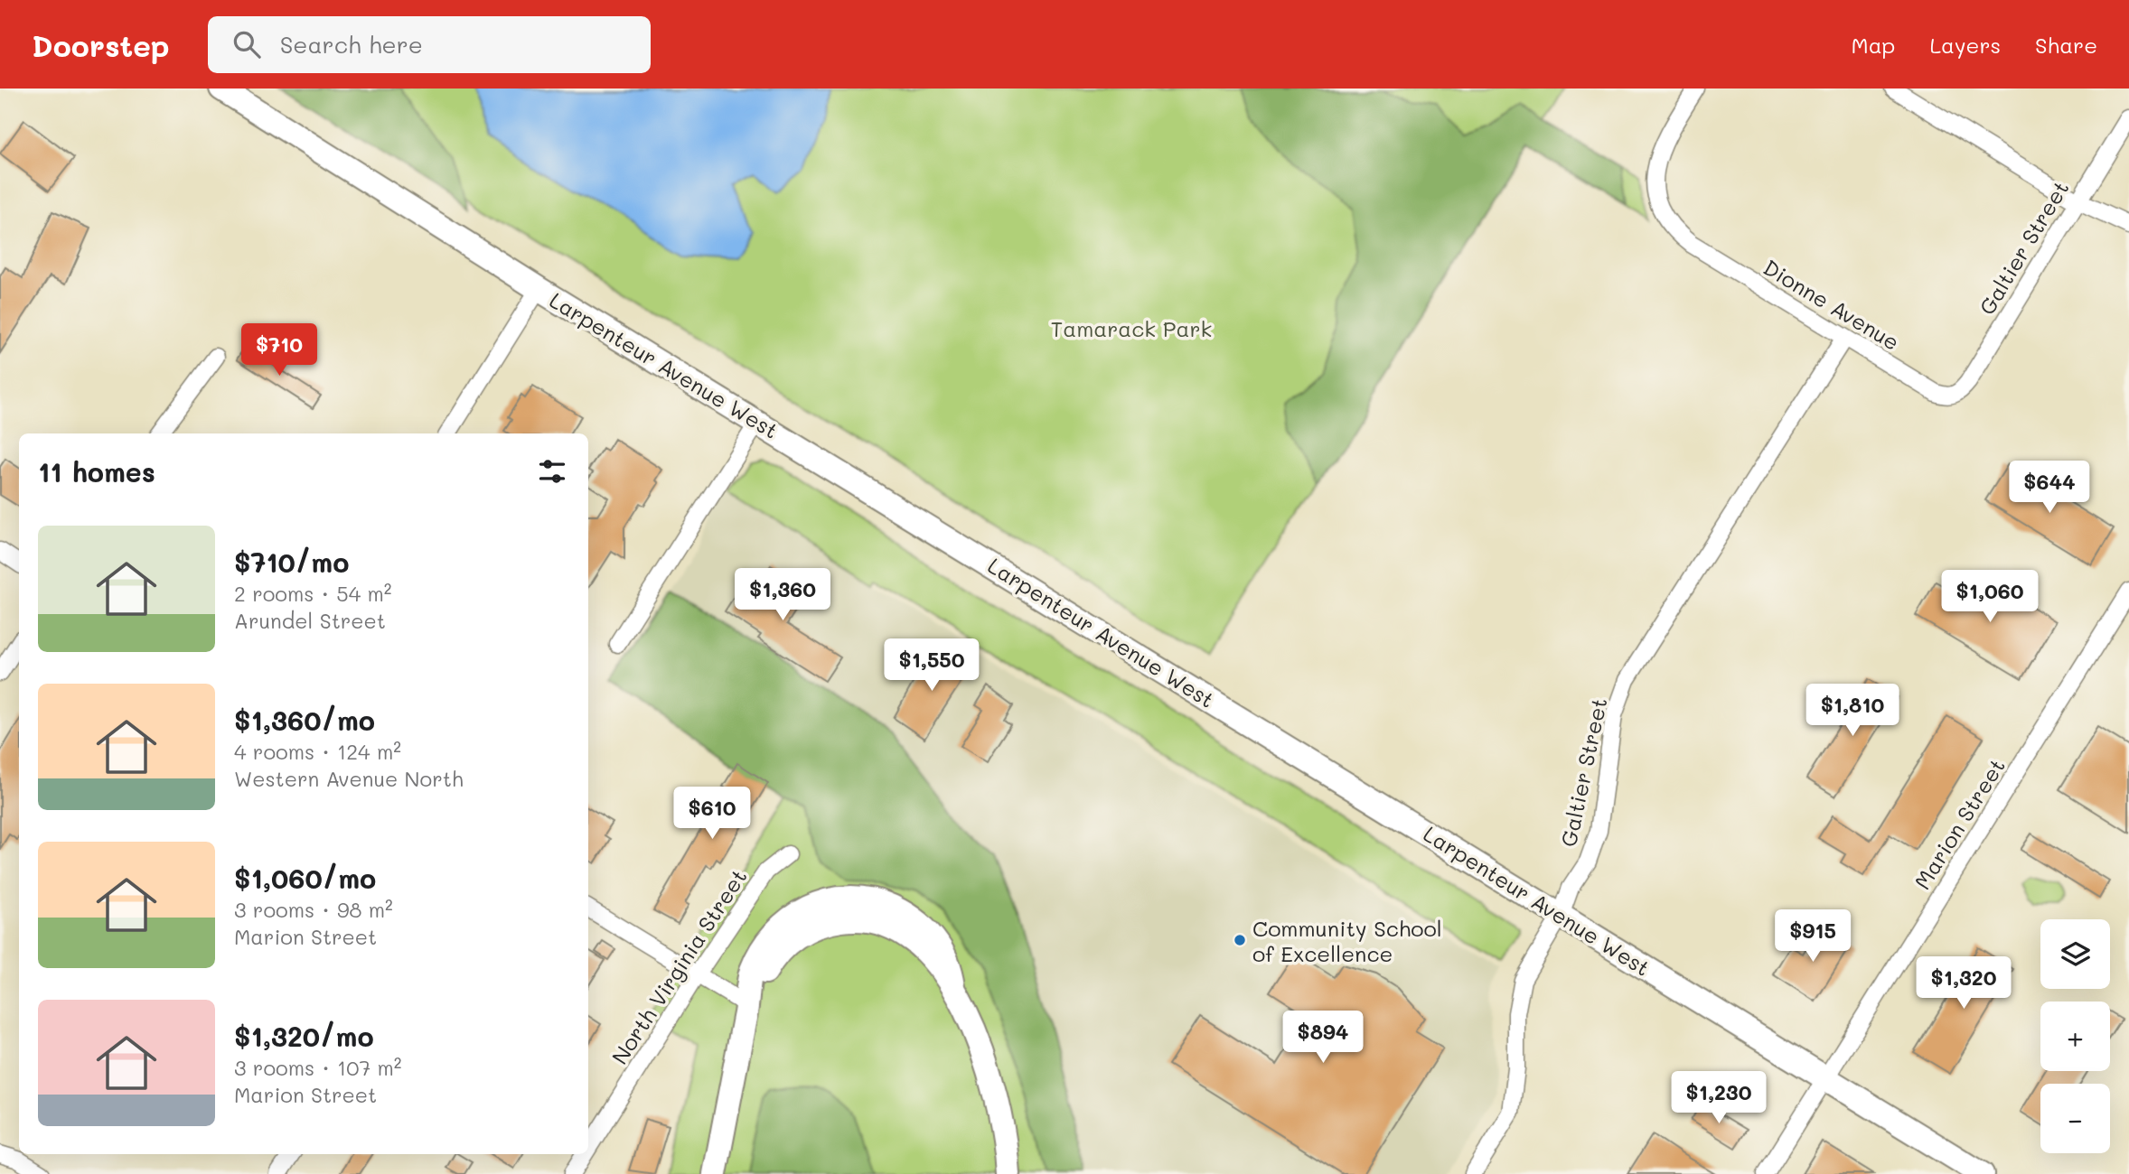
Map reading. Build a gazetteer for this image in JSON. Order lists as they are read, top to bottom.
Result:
{
  "streets": {
    "main road": ["Larpenteur Avenue West"],
    "street": [
      "Galtier Street",
      "Dionne Avenue",
      "Marion Street",
      "North Virginia Street"
    ]
  },
  "crossings": [
    ["Galtier Street", "Dionne Avenue"],
    ["Galtier Street", "Larpenteur Avenue West"],
    ["Larpenteur Avenue West", "Marion Street"]
  ],
  "parks": ["Tamarack Park"],
  "places": ["Community School of Excellence"],
  "page": {
    "header": "Doorstep",
    "search": "Search here",
    "nav": ["Map", "Layers", "Share"],
    "price": [
      "$710",
      "$644",
      "$1,360",
      "$1,060",
      "$1,550",
      "$1,810",
      "$610",
      "$915",
      "$1,320",
      "$894",
      "$1,230"
    ],
    "heading": "11 homes",
    "list": [
      {
        "name": "$710/mo",
        "note": "2 rooms · 54 m² · Arundel Street"
      },
      {
        "name": "$1,360/mo",
        "note": "4 rooms · 124 m² · Western Avenue North"
      },
      {
        "name": "$1,060/mo",
        "note": "3 rooms · 98 m² · Marion Street"
      },
      {
        "name": "$1,320/mo",
        "note": "3 rooms · 107 m² · Marion Street"
      }
    ],
    "map_buttons": ["+", "−"]
  }
}
